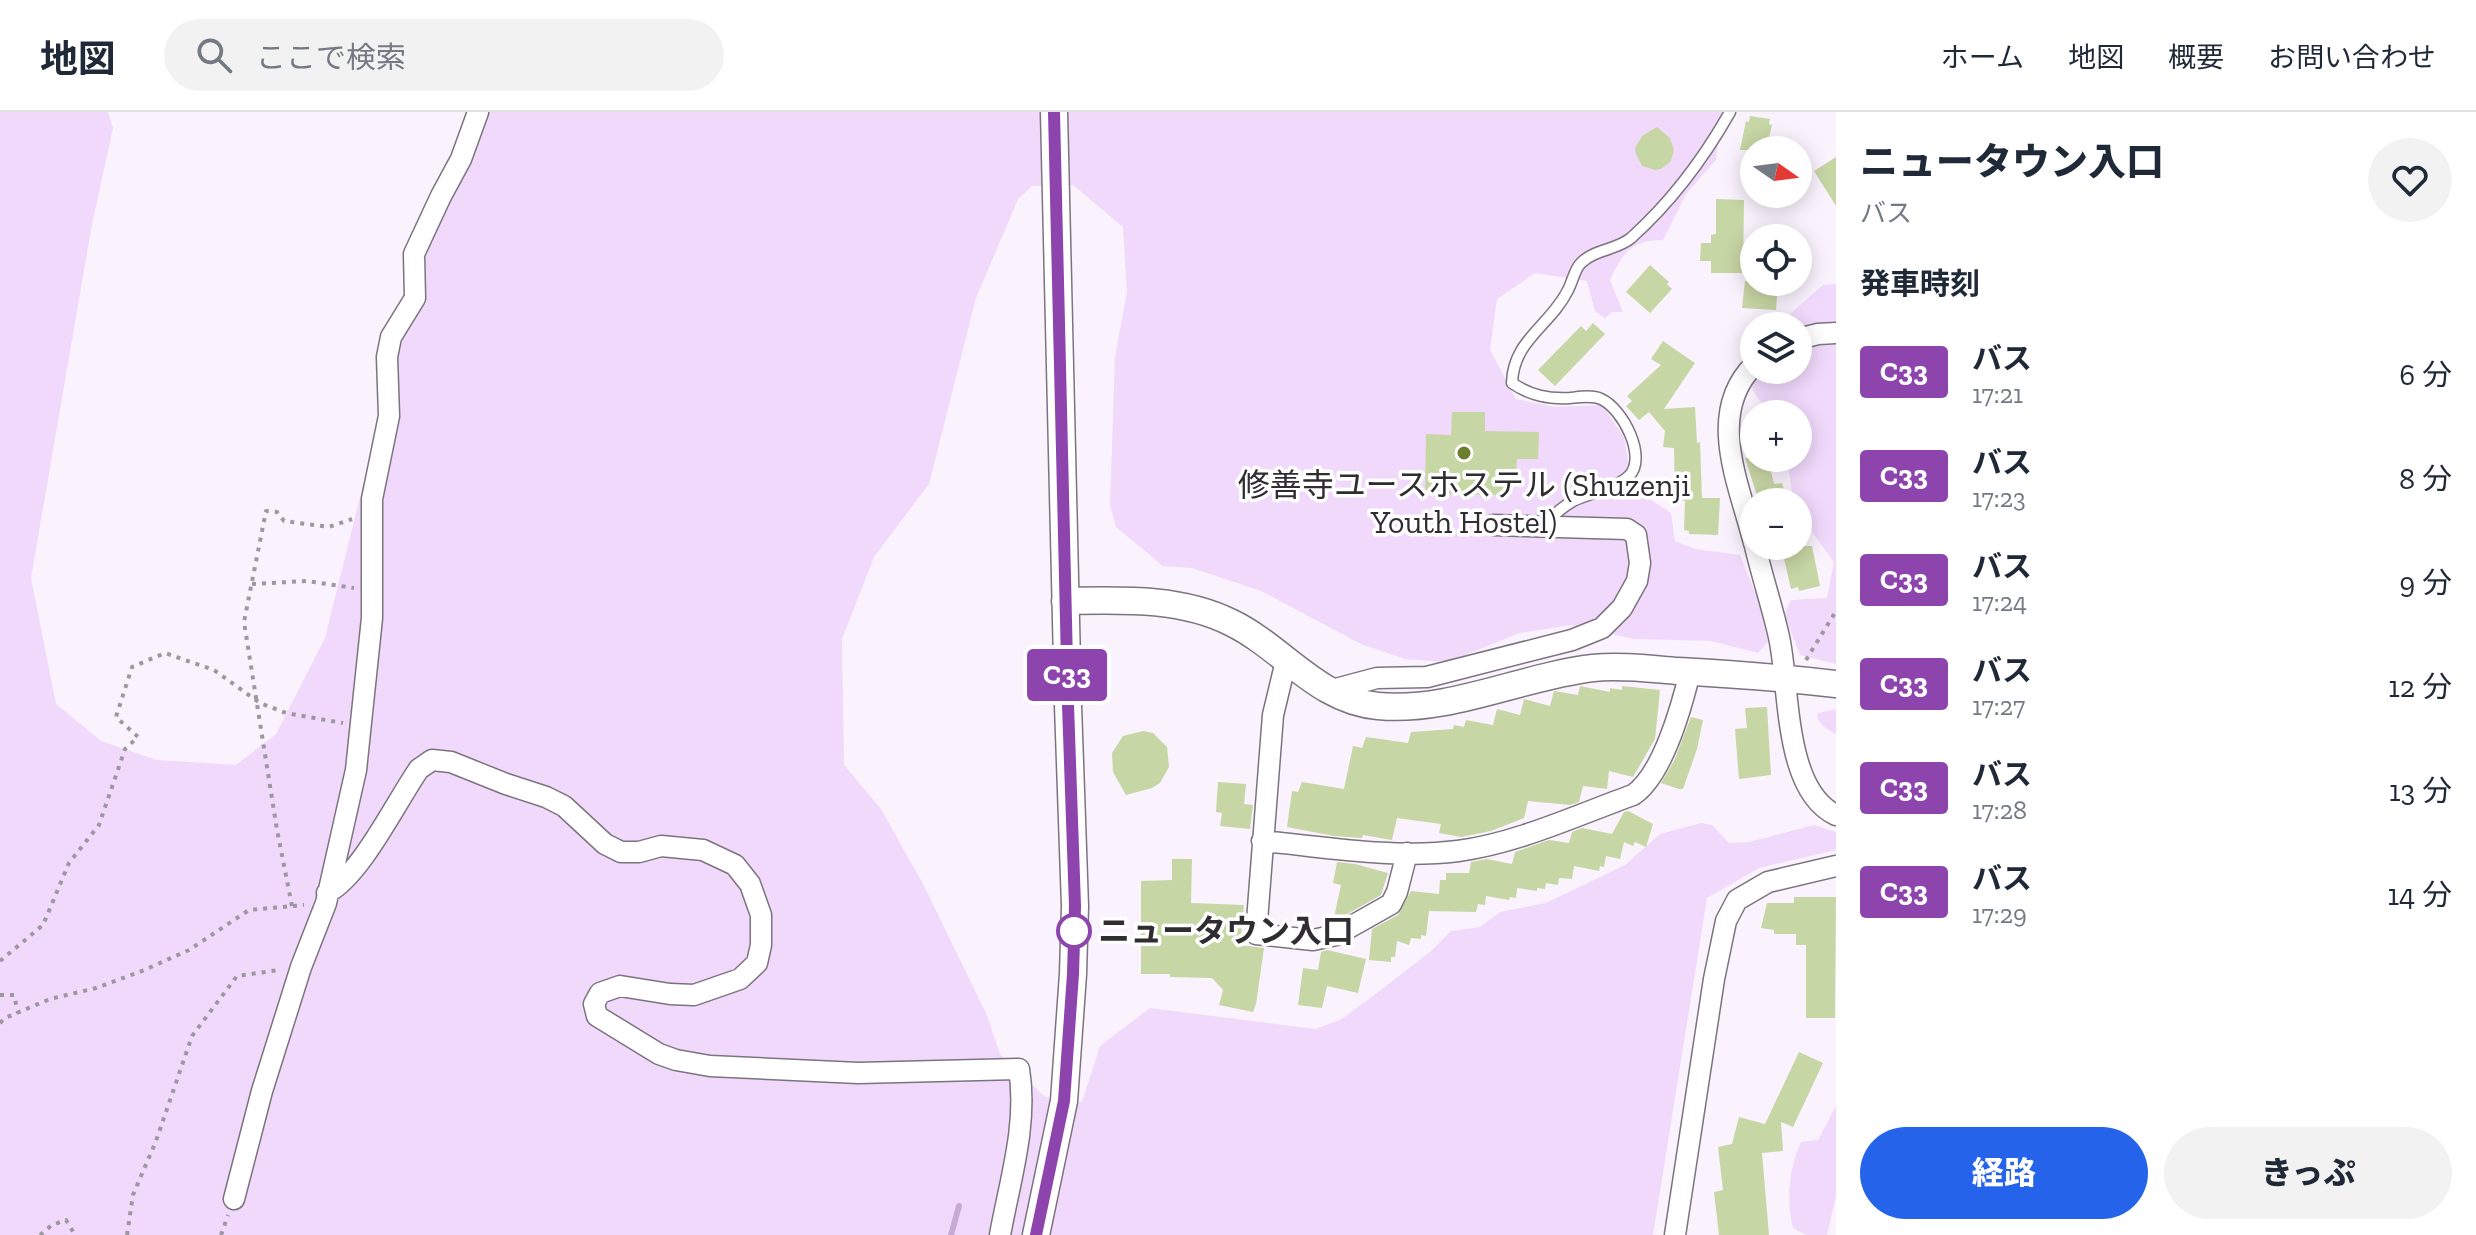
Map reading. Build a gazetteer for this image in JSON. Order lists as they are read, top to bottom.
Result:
{
  "places": ["修善寺ユースホステル (Shuzenji Youth Hostel)", "ニュータウン入口"],
  "lines": ["bus line C33"],
  "north": "right",
  "page": {
    "header": "地図",
    "search": "ここで検索",
    "nav": [
      "ホーム",
      "地図",
      "概要",
      "お問い合わせ"
    ],
    "on_map": "C33",
    "heading": [
      ["ニュータウン入口", "バス"],
      "発車時刻"
    ],
    "map_buttons": ["+", "−"],
    "list": [
      {
        "mark": "C33",
        "name": "バス",
        "note": "17:21",
        "value": "6 分"
      },
      {
        "mark": "C33",
        "name": "バス",
        "note": "17:23",
        "value": "8 分"
      },
      {
        "mark": "C33",
        "name": "バス",
        "note": "17:24",
        "value": "9 分"
      },
      {
        "mark": "C33",
        "name": "バス",
        "note": "17:27",
        "value": "12 分"
      },
      {
        "mark": "C33",
        "name": "バス",
        "note": "17:28",
        "value": "13 分"
      },
      {
        "mark": "C33",
        "name": "バス",
        "note": "17:29",
        "value": "14 分"
      }
    ],
    "buttons": ["経路", "きっぷ"]
  }
}
